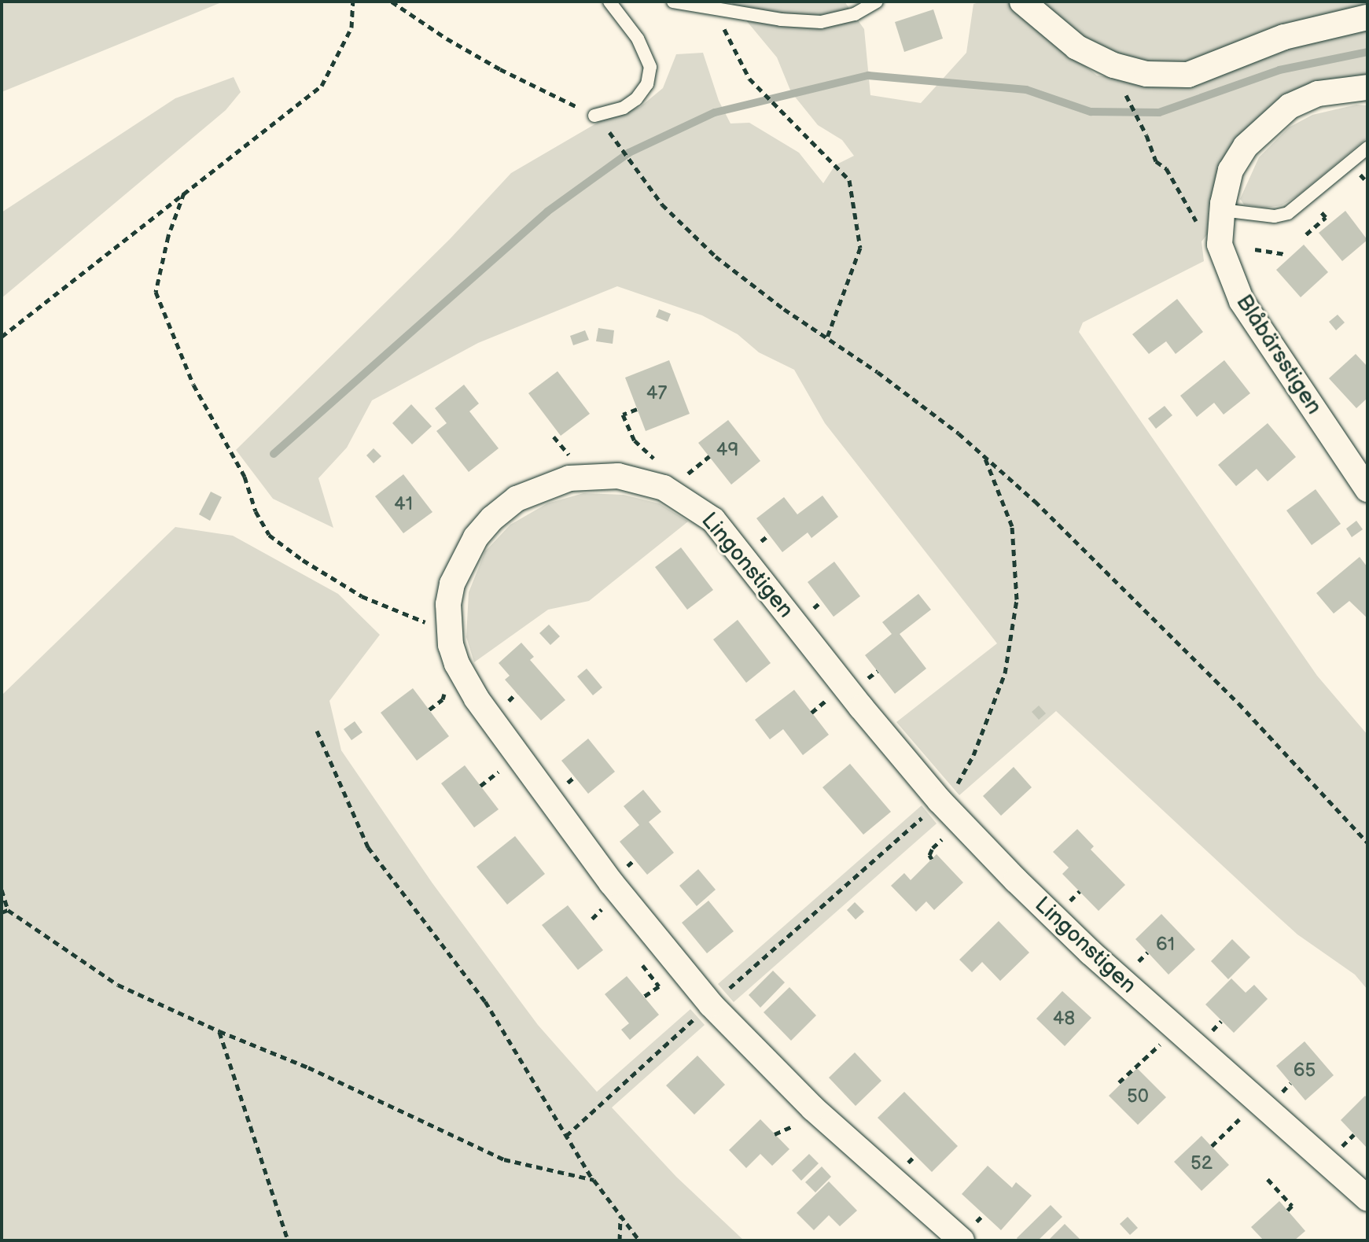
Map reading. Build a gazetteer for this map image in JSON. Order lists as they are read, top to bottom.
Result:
{
  "streets": {
    "street": ["Blåbärsstigen", "Lingonstigen"]
  },
  "house_numbers": [
    "47",
    "49",
    "41",
    "61",
    "48",
    "65",
    "50",
    "52"
  ]
}
